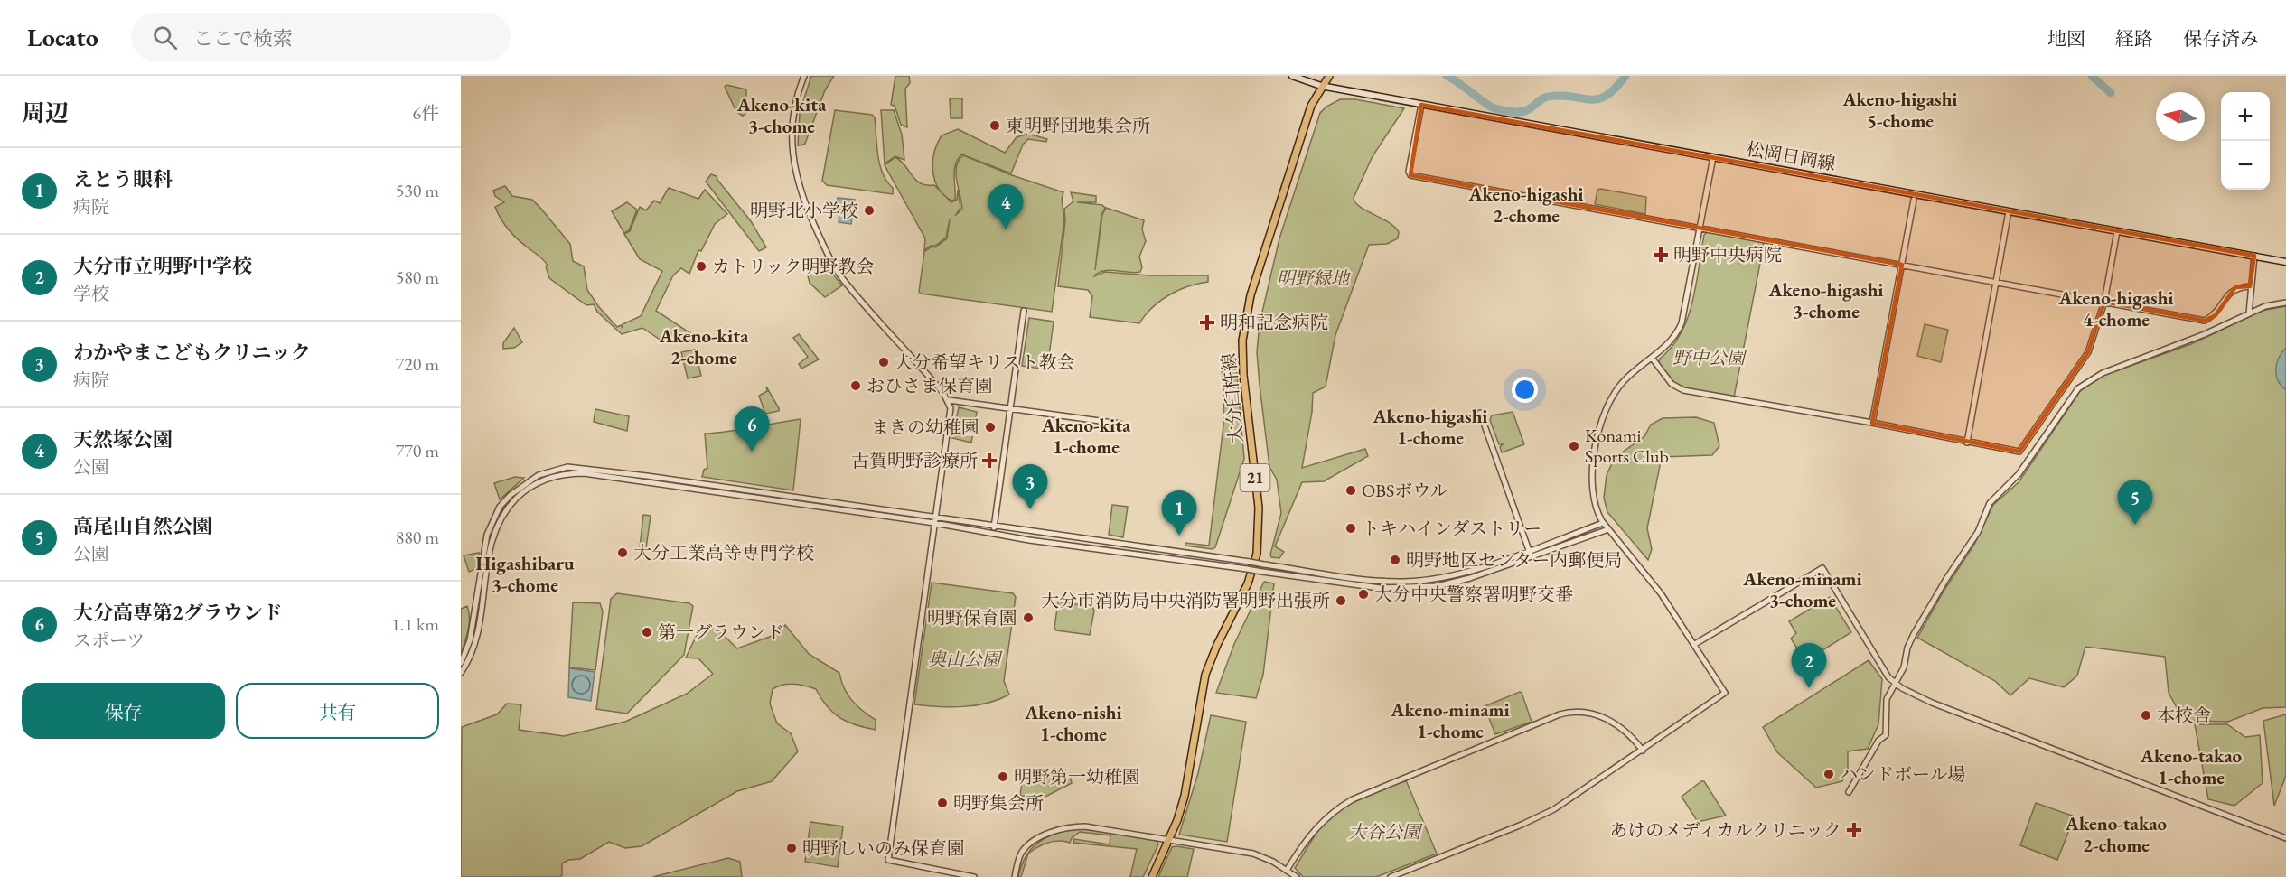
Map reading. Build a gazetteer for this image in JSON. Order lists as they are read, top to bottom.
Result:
{
  "streets": {
    "main road": ["松岡日岡線", "大分臼杵線", "21"]
  },
  "crossings": [
    ["松岡日岡線", "大分臼杵線"]
  ],
  "districts": [
    "Akeno-higashi 5-chome",
    "Akeno-kita 3-chome",
    "Akeno-higashi 2-chome",
    "Akeno-higashi 3-chome",
    "Akeno-higashi 4-chome",
    "Akeno-kita 2-chome",
    "Akeno-higashi 1-chome",
    "Akeno-kita 1-chome",
    "Higashibaru 3-chome",
    "Akeno-minami 3-chome",
    "Akeno-minami 1-chome",
    "Akeno-nishi 1-chome",
    "Akeno-takao 1-chome",
    "Akeno-takao 2-chome"
  ],
  "parks": [
    "明野緑地",
    "野中公園",
    "奥山公園",
    "大谷公園"
  ],
  "places": {
    "other": [
      "東明野団地集会所",
      "明野北小学校",
      "カトリック明野教会",
      "大分希望キリスト教会",
      "おひさま保育園",
      "まきの幼稚園",
      "Konami Sports Club",
      "OBSボウル",
      "トキハインダストリー",
      "大分工業高等専門学校",
      "明野地区センター内郵便局",
      "大分中央警察署明野交番",
      "大分市消防局中央消防署明野出張所",
      "明野保育園",
      "第一グラウンド",
      "本校舎",
      "ハンドボール場",
      "明野第一幼稚園",
      "明野集会所",
      "明野しいのみ保育園"
    ],
    "health": [
      "明野中央病院",
      "明和記念病院",
      "古賀明野診療所",
      "あけのメディカルクリニック"
    ]
  },
  "north": "left",
  "page": {
    "header": "Locato",
    "search": "ここで検索",
    "nav": ["地図", "経路", "保存済み"],
    "heading": ["周辺", "6件"],
    "map_buttons": ["+", "−"],
    "list": [
      {
        "mark": "1",
        "name": "えとう眼科",
        "note": "病院",
        "value": "530 m"
      },
      {
        "mark": "2",
        "name": "大分市立明野中学校",
        "note": "学校",
        "value": "580 m"
      },
      {
        "mark": "3",
        "name": "わかやまこどもクリニック",
        "note": "病院",
        "value": "720 m"
      },
      {
        "mark": "4",
        "name": "天然塚公園",
        "note": "公園",
        "value": "770 m"
      },
      {
        "mark": "5",
        "name": "高尾山自然公園",
        "note": "公園",
        "value": "880 m"
      },
      {
        "mark": "6",
        "name": "大分高専第2グラウンド",
        "note": "スポーツ",
        "value": "1.1 km"
      }
    ],
    "pins": [
      "4",
      "6",
      "3",
      "5",
      "1",
      "2"
    ],
    "buttons": ["保存", "共有"]
  }
}
